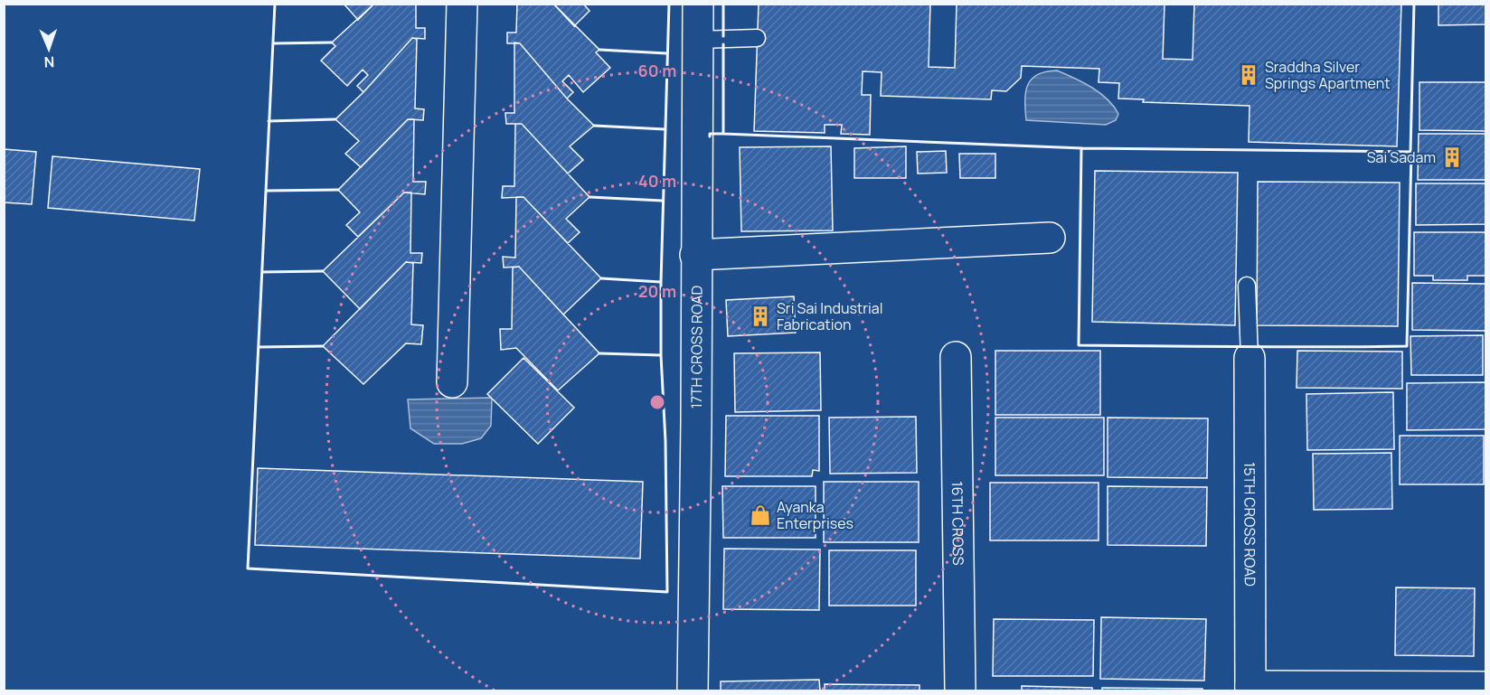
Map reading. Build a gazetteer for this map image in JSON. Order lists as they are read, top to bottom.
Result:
{
  "streets": {
    "street": ["17TH CROSS ROAD", "16TH CROSS", "15TH CROSS ROAD"]
  },
  "places": {
    "building": ["Sraddha Silver Springs Apartment", "Sai Sadam", "Sri Sai Industrial Fabrication"],
    "shop": ["Ayanka Enterprises"]
  },
  "north": "bottom",
  "rings": ["60 m", "40 m", "20 m"]
}
